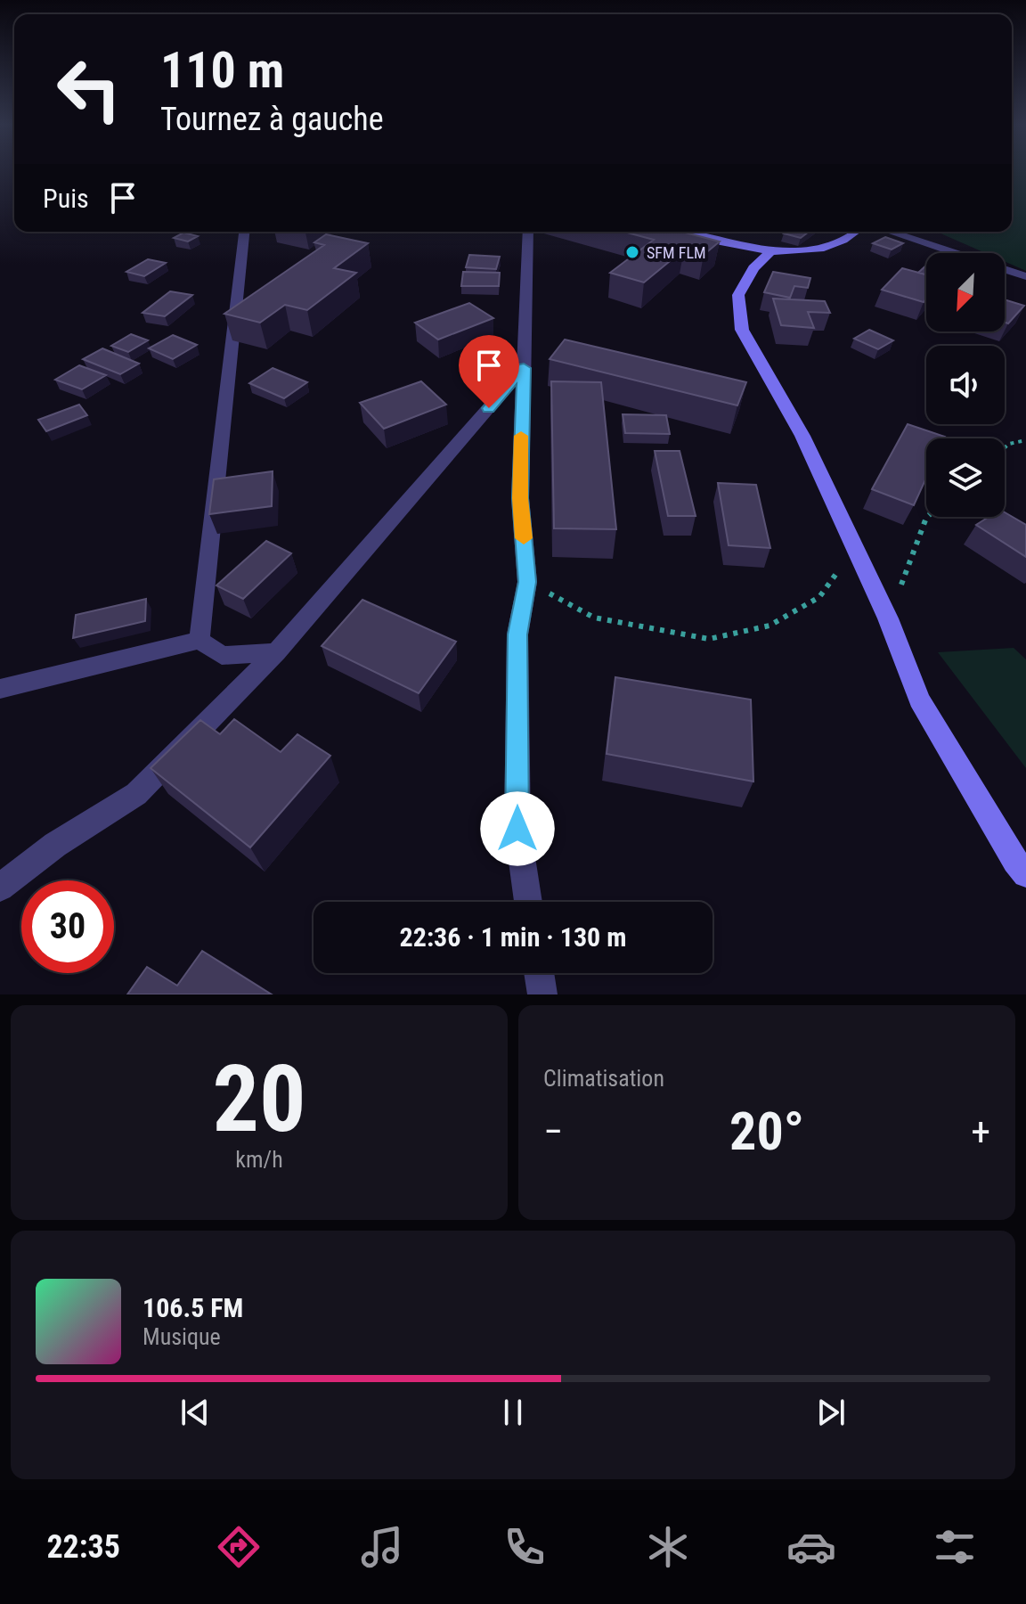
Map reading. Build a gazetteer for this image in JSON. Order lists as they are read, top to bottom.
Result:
{
  "places": ["SFM FLM"],
  "north": "bottom left",
  "page": {
    "turn": ["110 m", "Tournez à gauche"],
    "then": "Puis",
    "limit": "30",
    "trip": "22:36 · 1 min · 130 m",
    "tile": [
      ["20", "km/h"],
      "Climatisation"
    ],
    "heat": ["−", "20°", "+"],
    "song": ["106.5 FM", "Musique"],
    "tabs": "22:35"
  }
}
